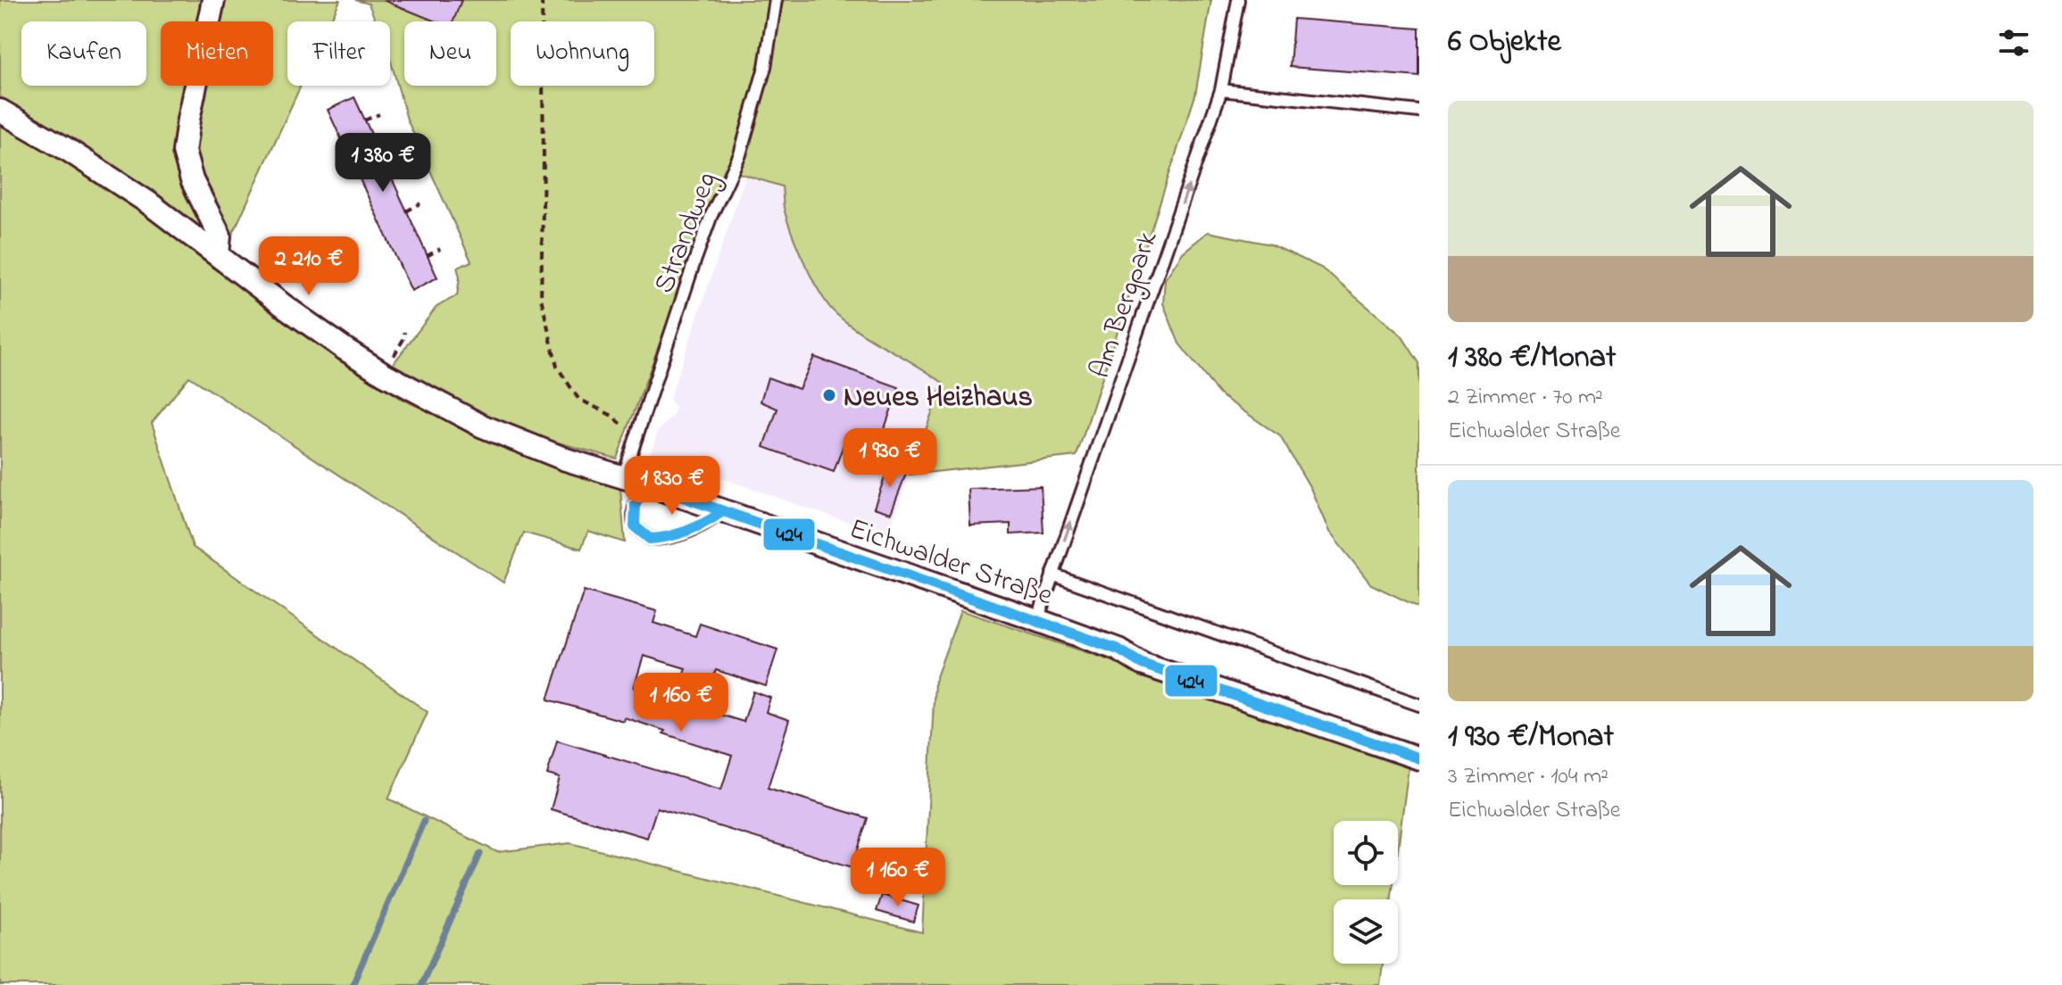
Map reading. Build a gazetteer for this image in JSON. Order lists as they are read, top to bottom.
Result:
{
  "streets": {
    "street": ["Eichwalder Straße"],
    "lane": ["Strandweg", "Am Bergpark"]
  },
  "crossings": [
    ["Strandweg", "Eichwalder Straße"],
    ["Am Bergpark", "Eichwalder Straße"]
  ],
  "one_way": ["Am Bergpark"],
  "places": ["Neues Heizhaus"],
  "lines": ["transit line 424"],
  "page": {
    "heading": "6 Objekte",
    "chip": [
      "Kaufen",
      "Mieten",
      "Filter",
      "Neu",
      "Wohnung"
    ],
    "list": [
      {
        "name": "1 380 €/Monat",
        "note": "2 Zimmer · 70 m² · Eichwalder Straße"
      },
      {
        "name": "1 930 €/Monat",
        "note": "3 Zimmer · 104 m² · Eichwalder Straße"
      }
    ],
    "price": [
      "1 380 €",
      "2 210 €",
      "1 930 €",
      "1 830 €",
      "1 160 €",
      "1 160 €"
    ]
  }
}
